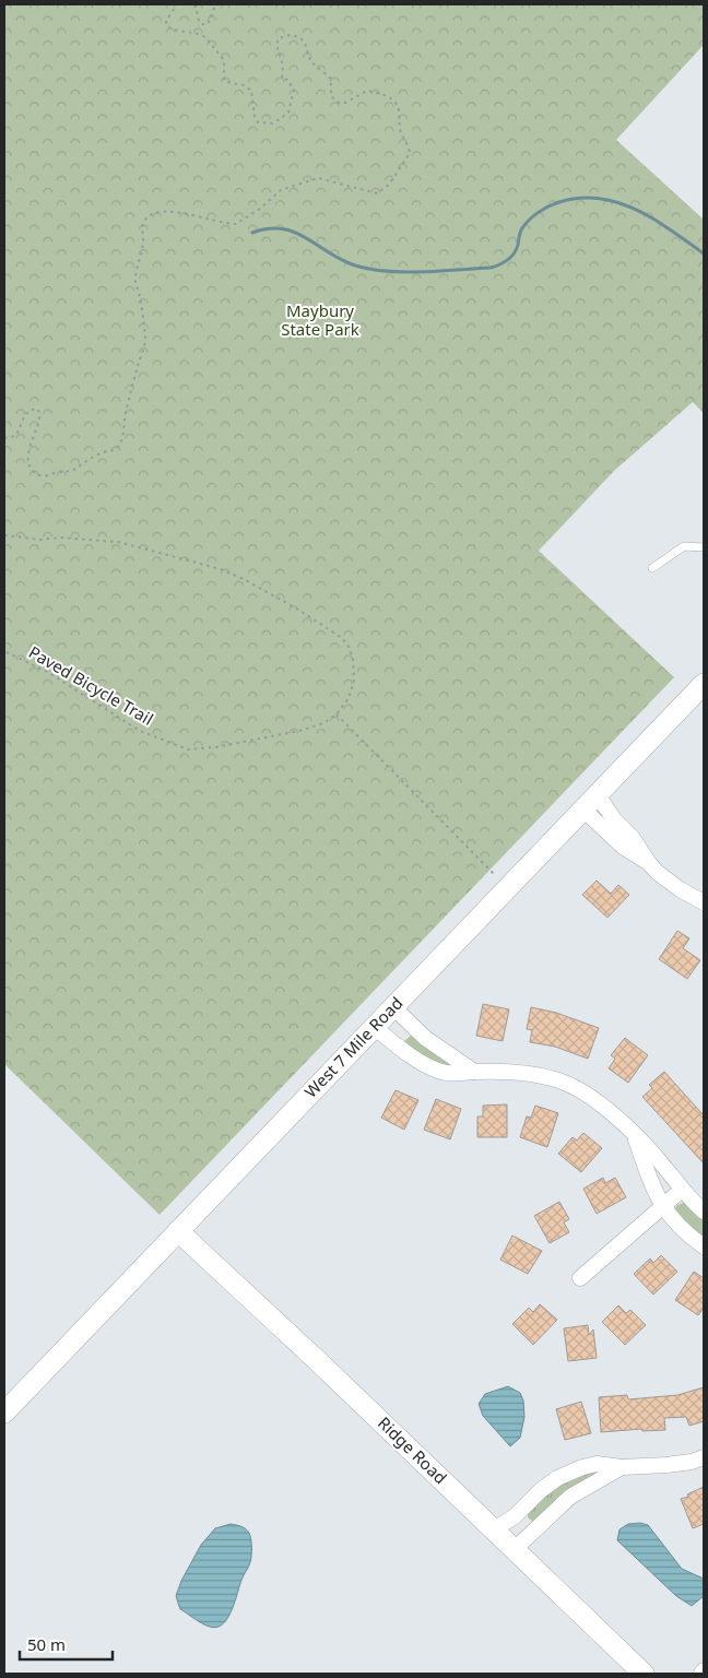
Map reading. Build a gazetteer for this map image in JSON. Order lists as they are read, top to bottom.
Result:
{
  "streets": {
    "street": ["West 7 Mile Road", "Ridge Road"],
    "path": ["Paved Bicycle Trail"]
  },
  "crossings": [
    ["West 7 Mile Road", "Ridge Road"]
  ],
  "parks": ["Maybury State Park"],
  "scale_bar": "50 m"
}
